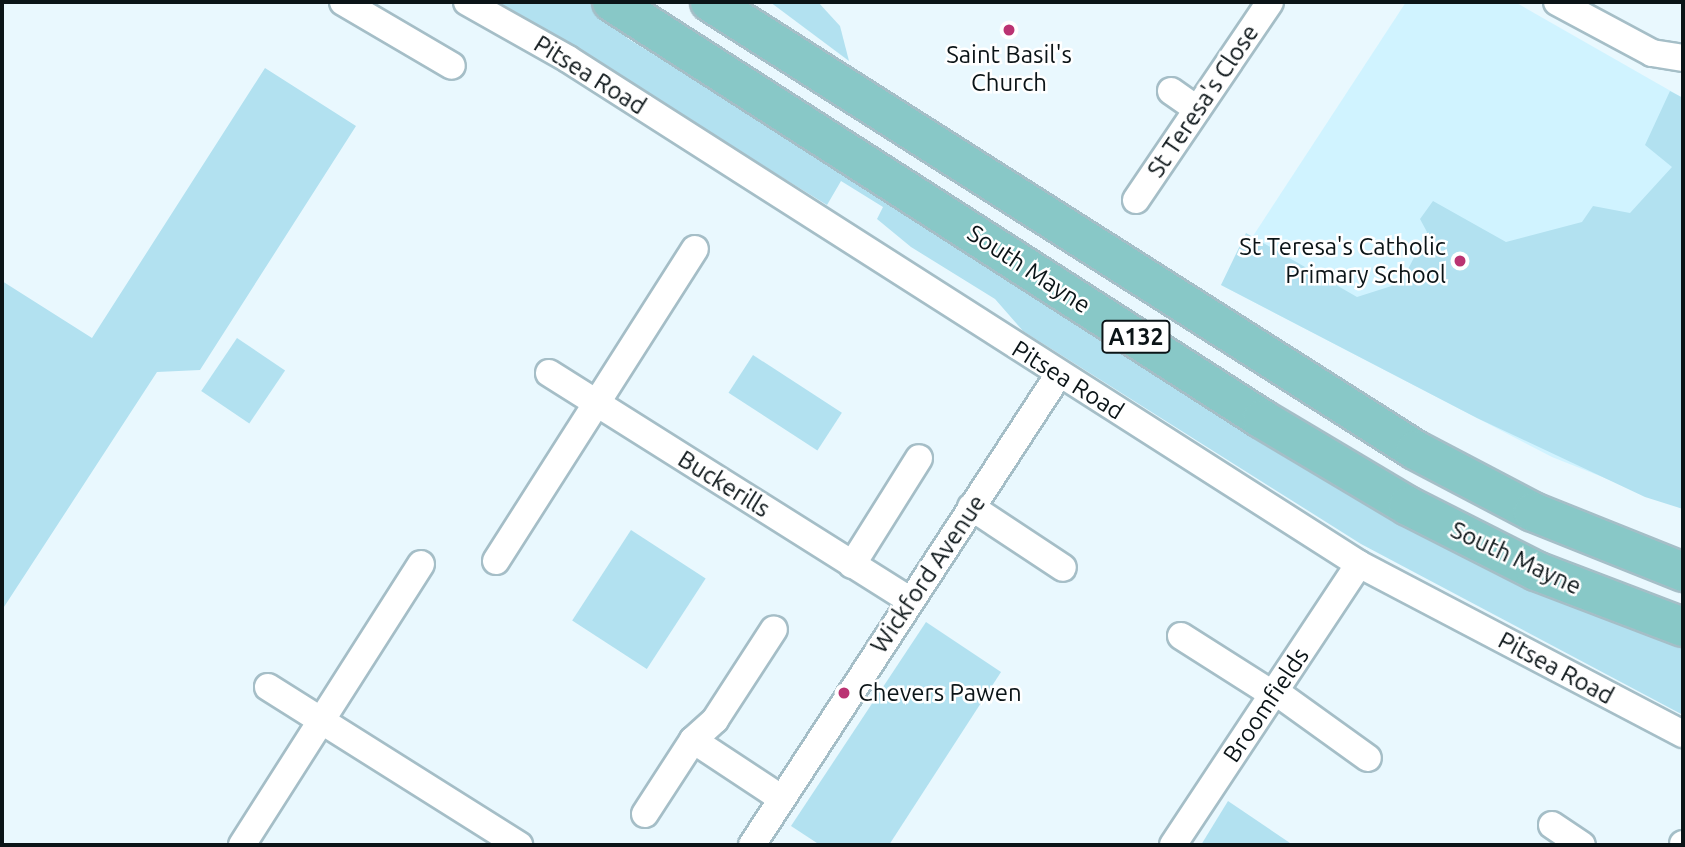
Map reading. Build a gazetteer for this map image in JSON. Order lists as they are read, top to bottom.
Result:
{
  "streets": {
    "main road": ["South Mayne", "A132"],
    "street": [
      "Pitsea Road",
      "St Teresa's Close",
      "Buckerills",
      "Wickford Avenue",
      "Broomfields"
    ]
  },
  "crossings": [
    ["Pitsea Road", "Wickford Avenue"],
    ["Pitsea Road", "Broomfields"],
    ["Buckerills", "Wickford Avenue"]
  ],
  "places": ["Saint Basil's Church", "St Teresa's Catholic Primary School", "Chevers Pawen"]
}
